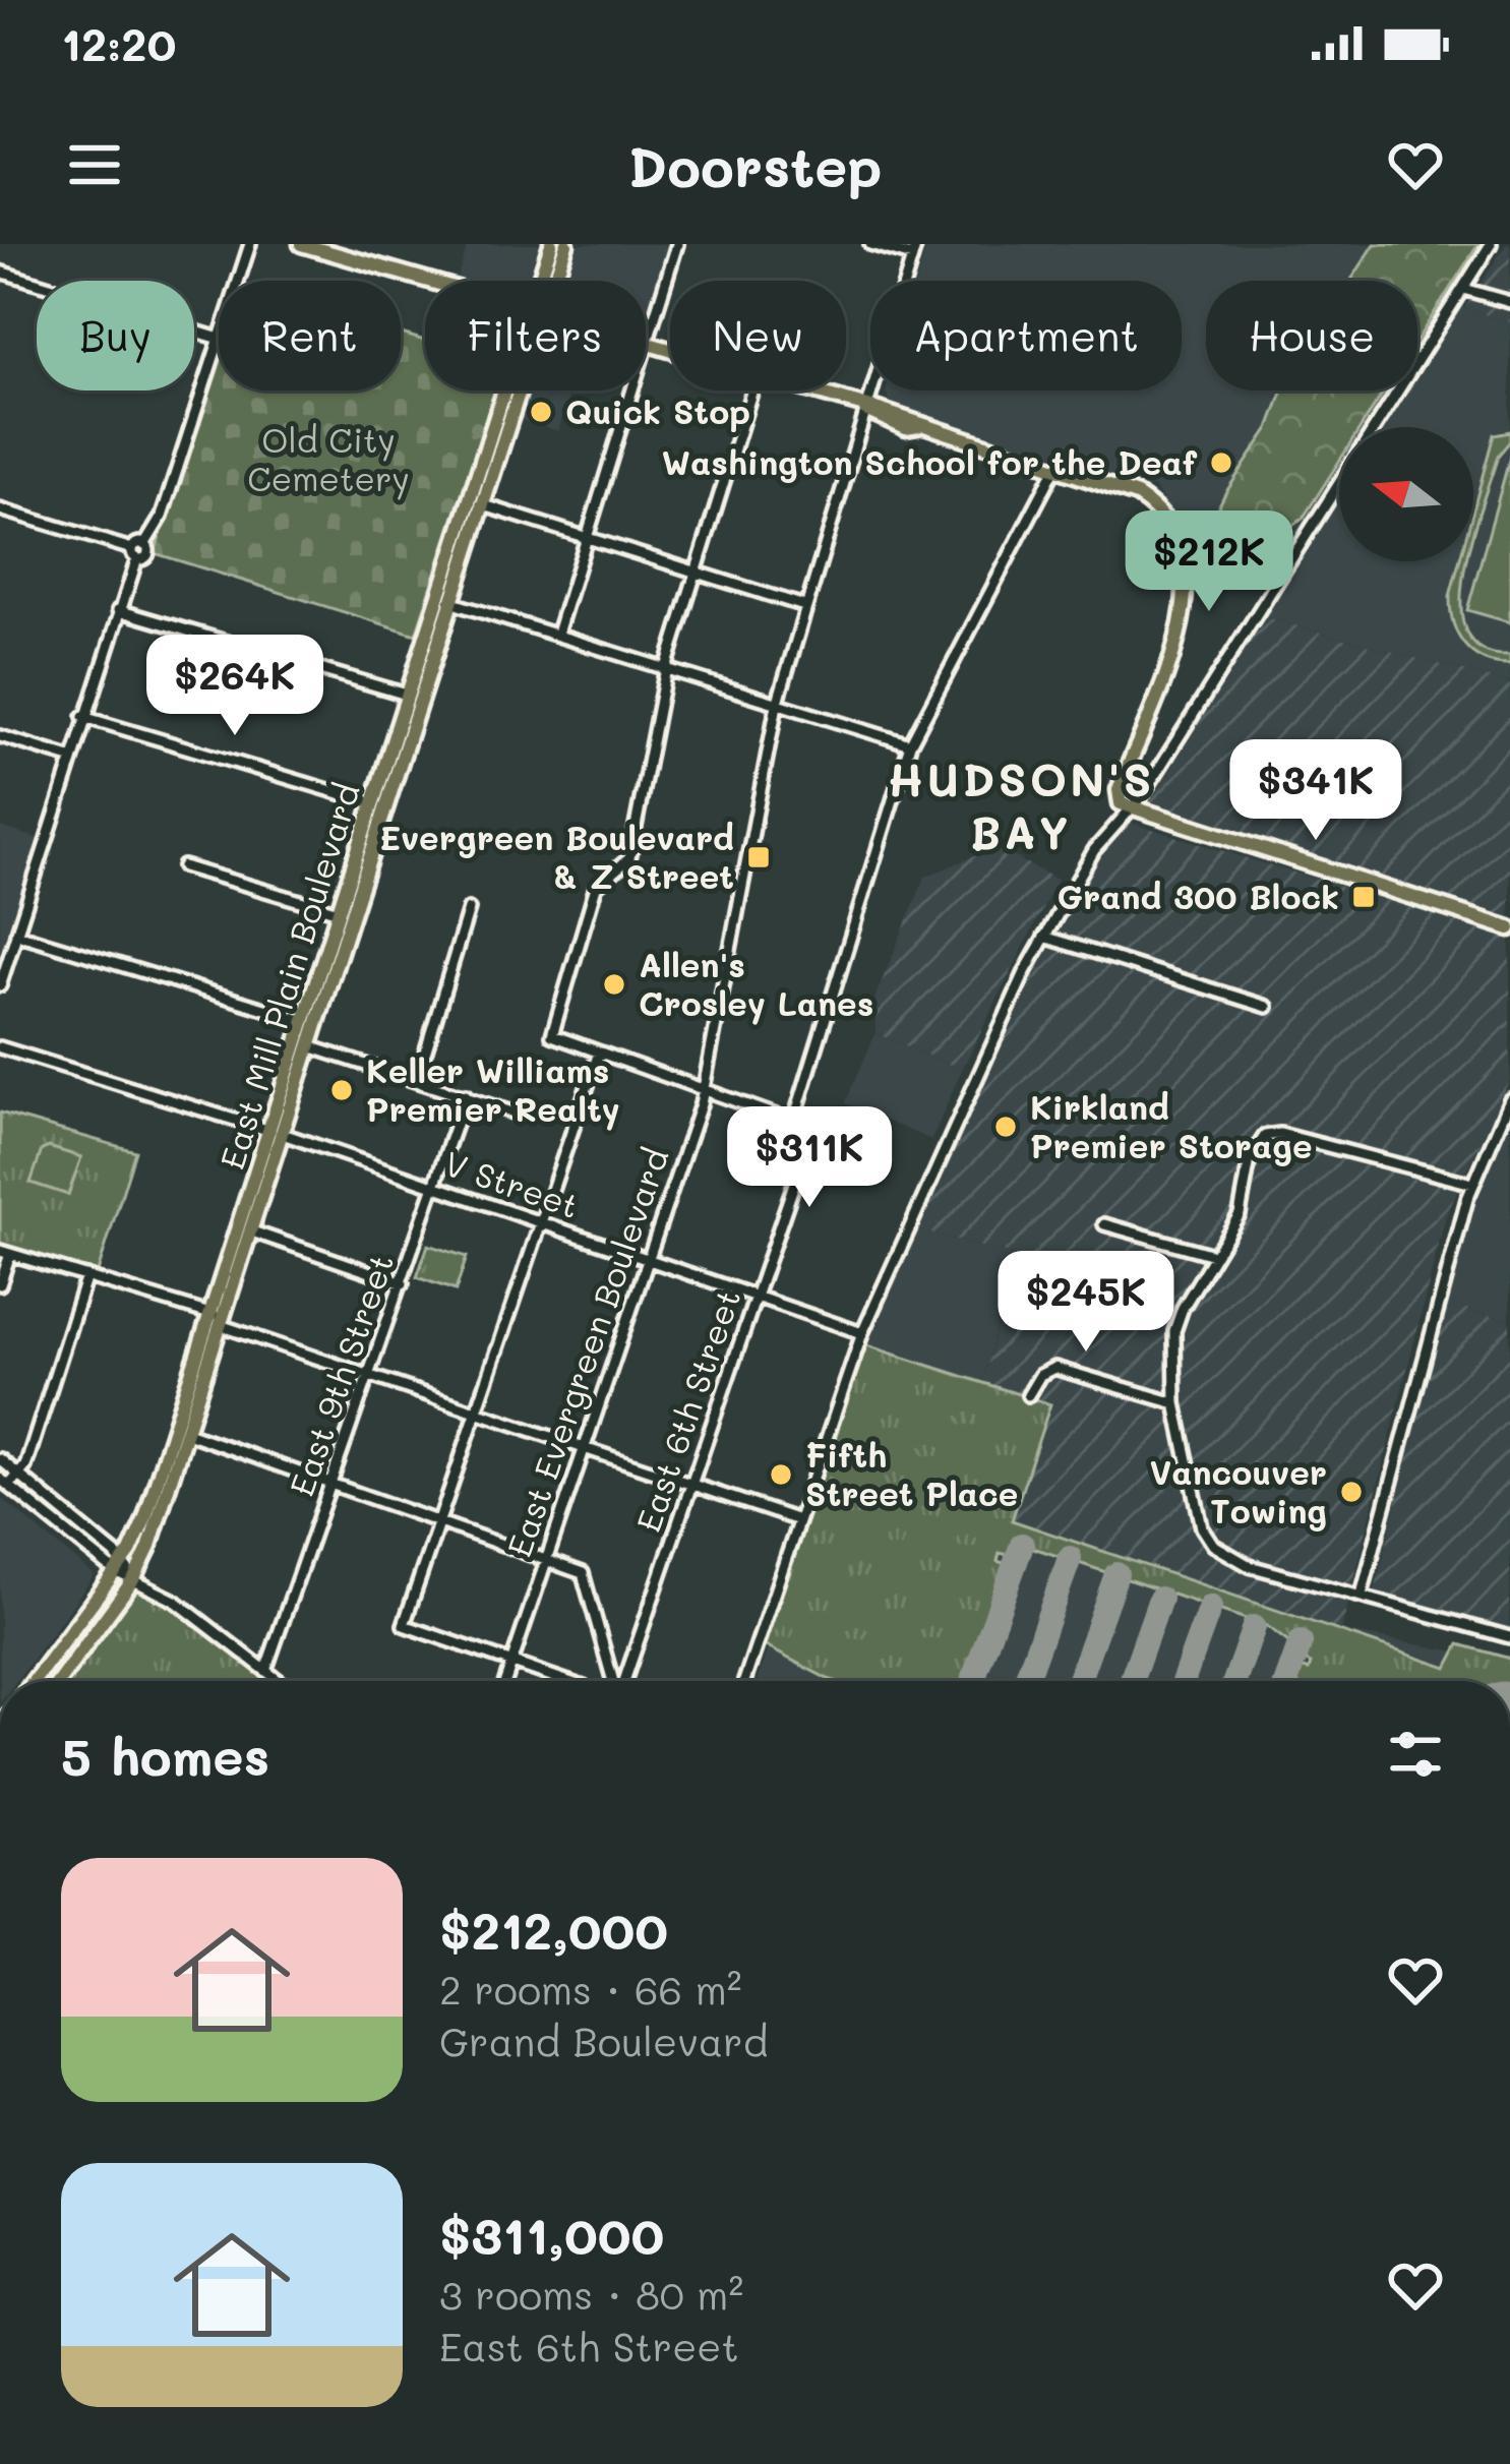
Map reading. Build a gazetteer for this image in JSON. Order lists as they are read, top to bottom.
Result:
{
  "streets": {
    "main road": ["East Mill Plain Boulevard"],
    "street": [
      "V Street",
      "East Evergreen Boulevard",
      "East 9th Street",
      "East 6th Street"
    ]
  },
  "crossings": [
    ["East Mill Plain Boulevard", "V Street"],
    ["V Street", "East Evergreen Boulevard"],
    ["V Street", "East 9th Street"],
    ["V Street", "East 6th Street"]
  ],
  "districts": ["HUDSON'S BAY"],
  "parks": ["Old City Cemetery"],
  "places": {
    "other": [
      "Quick Stop",
      "Washington School for the Deaf",
      "Allen's Crosley Lanes",
      "Keller Williams Premier Realty",
      "Kirkland Premier Storage",
      "Fifth Street Place",
      "Vancouver Towing"
    ],
    "transit": ["Evergreen Boulevard & Z Street", "Grand 300 Block"]
  },
  "north": "left",
  "page": {
    "status": "12:20",
    "header": "Doorstep",
    "chip": [
      "Buy",
      "Rent",
      "Filters",
      "New",
      "Apartment",
      "House"
    ],
    "price": [
      "$212K",
      "$264K",
      "$341K",
      "$311K",
      "$245K"
    ],
    "heading": "5 homes",
    "list": [
      {
        "name": "$212,000",
        "note": "2 rooms · 66 m² · Grand Boulevard"
      },
      {
        "name": "$311,000",
        "note": "3 rooms · 80 m² · East 6th Street"
      }
    ]
  }
}
